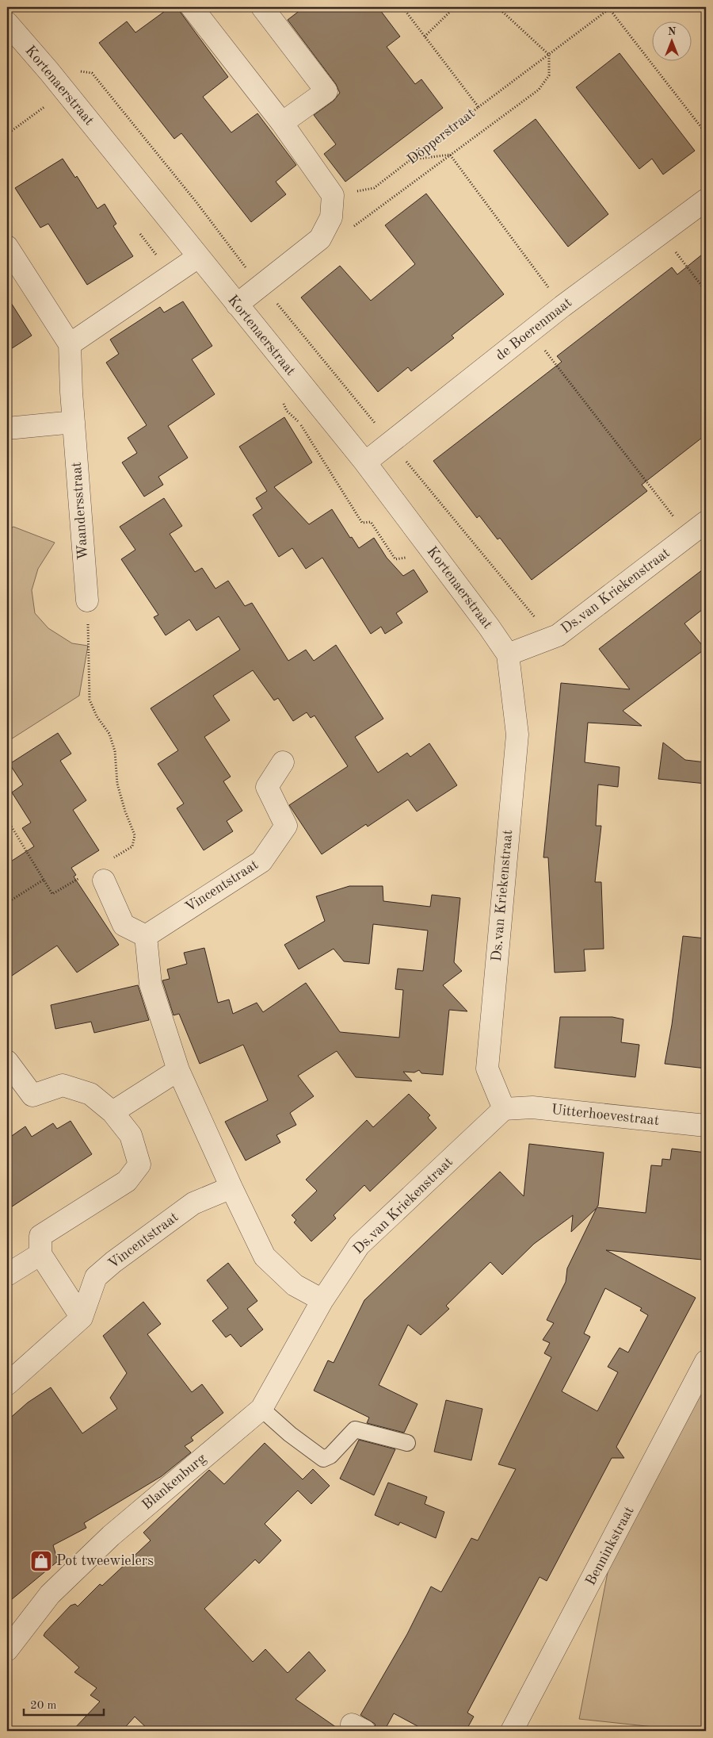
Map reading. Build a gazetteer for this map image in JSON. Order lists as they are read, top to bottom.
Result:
{
  "streets": {
    "street": [
      "Kortenaerstraat",
      "de Boerenmaat",
      "Waandersstraat",
      "Ds.van Kriekenstraat",
      "Vincentstraat",
      "Uitterhoevestraat",
      "Blankenburg",
      "Benninkstraat"
    ],
    "path": ["Döpperstraat"]
  },
  "crossings": [
    ["Kortenaerstraat", "de Boerenmaat"],
    ["Kortenaerstraat", "Ds.van Kriekenstraat"],
    ["Ds.van Kriekenstraat", "Uitterhoevestraat"],
    ["Ds.van Kriekenstraat", "Blankenburg"]
  ],
  "places": {
    "shop": ["Pot tweewielers"]
  },
  "scale_bar": "20 m",
  "north": "top"
}
